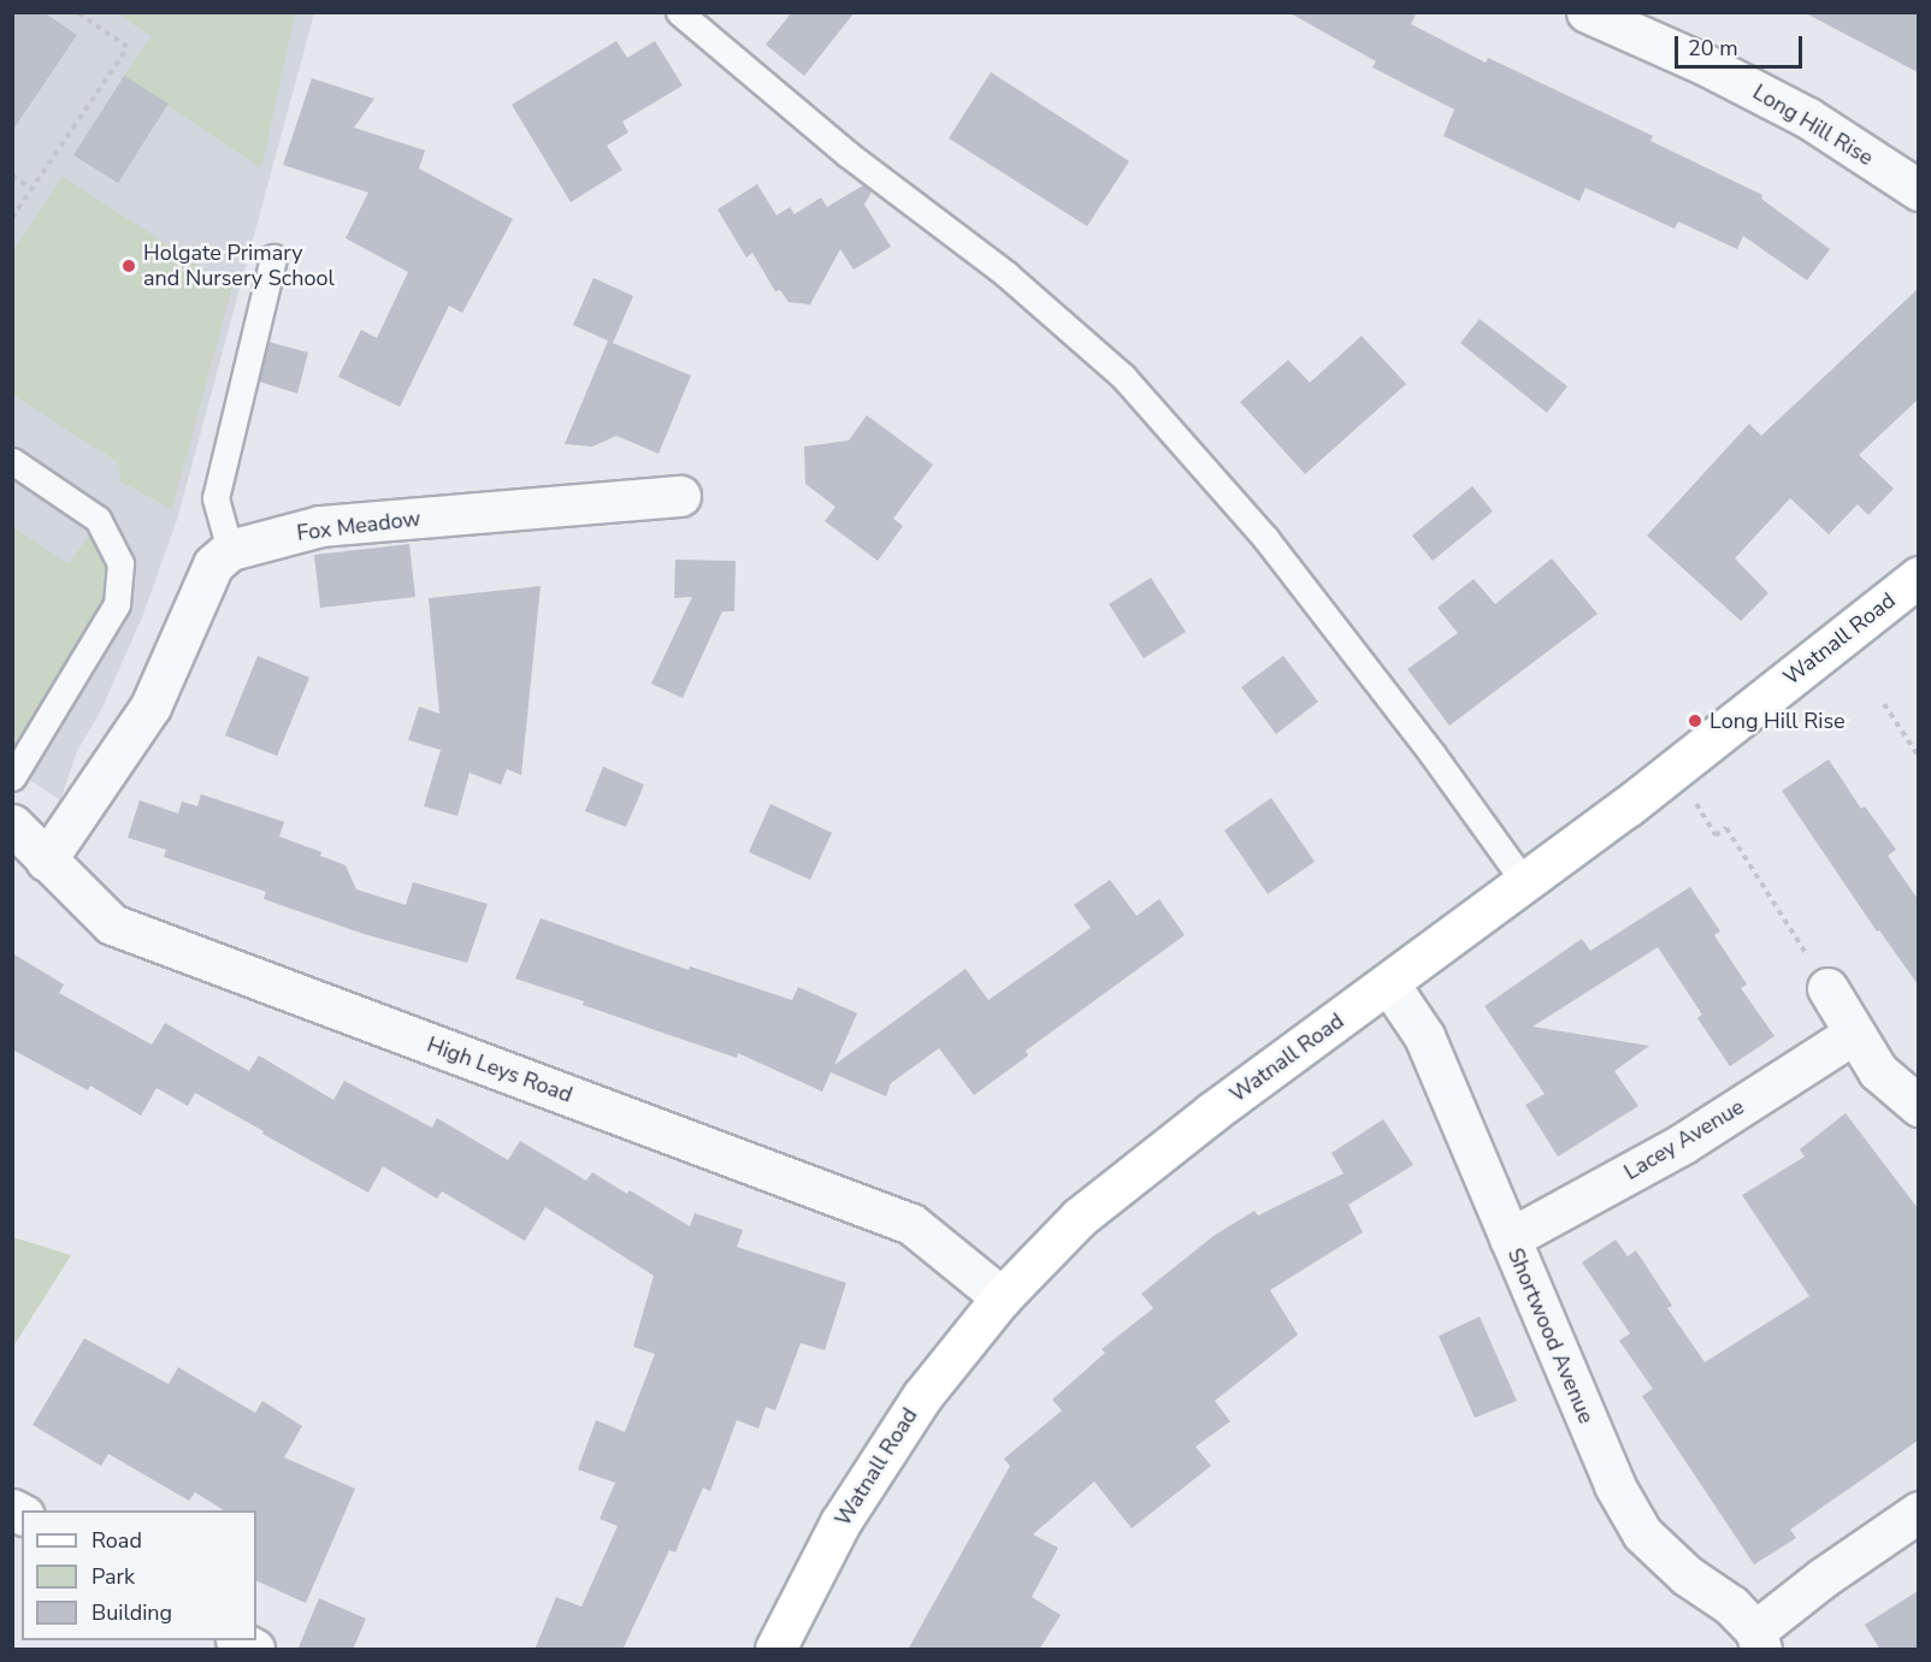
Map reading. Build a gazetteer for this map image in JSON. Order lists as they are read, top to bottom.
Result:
{
  "streets": {
    "main road": ["Watnall Road"],
    "street": [
      "Long Hill Rise",
      "Fox Meadow",
      "High Leys Road",
      "Lacey Avenue",
      "Shortwood Avenue"
    ]
  },
  "crossings": [
    ["Watnall Road", "High Leys Road"],
    ["Watnall Road", "Shortwood Avenue"],
    ["Lacey Avenue", "Shortwood Avenue"]
  ],
  "places": ["Holgate Primary and Nursery School", "Long Hill Rise"],
  "legend": ["Road", "Park", "Building"],
  "scale_bar": "20 m"
}
